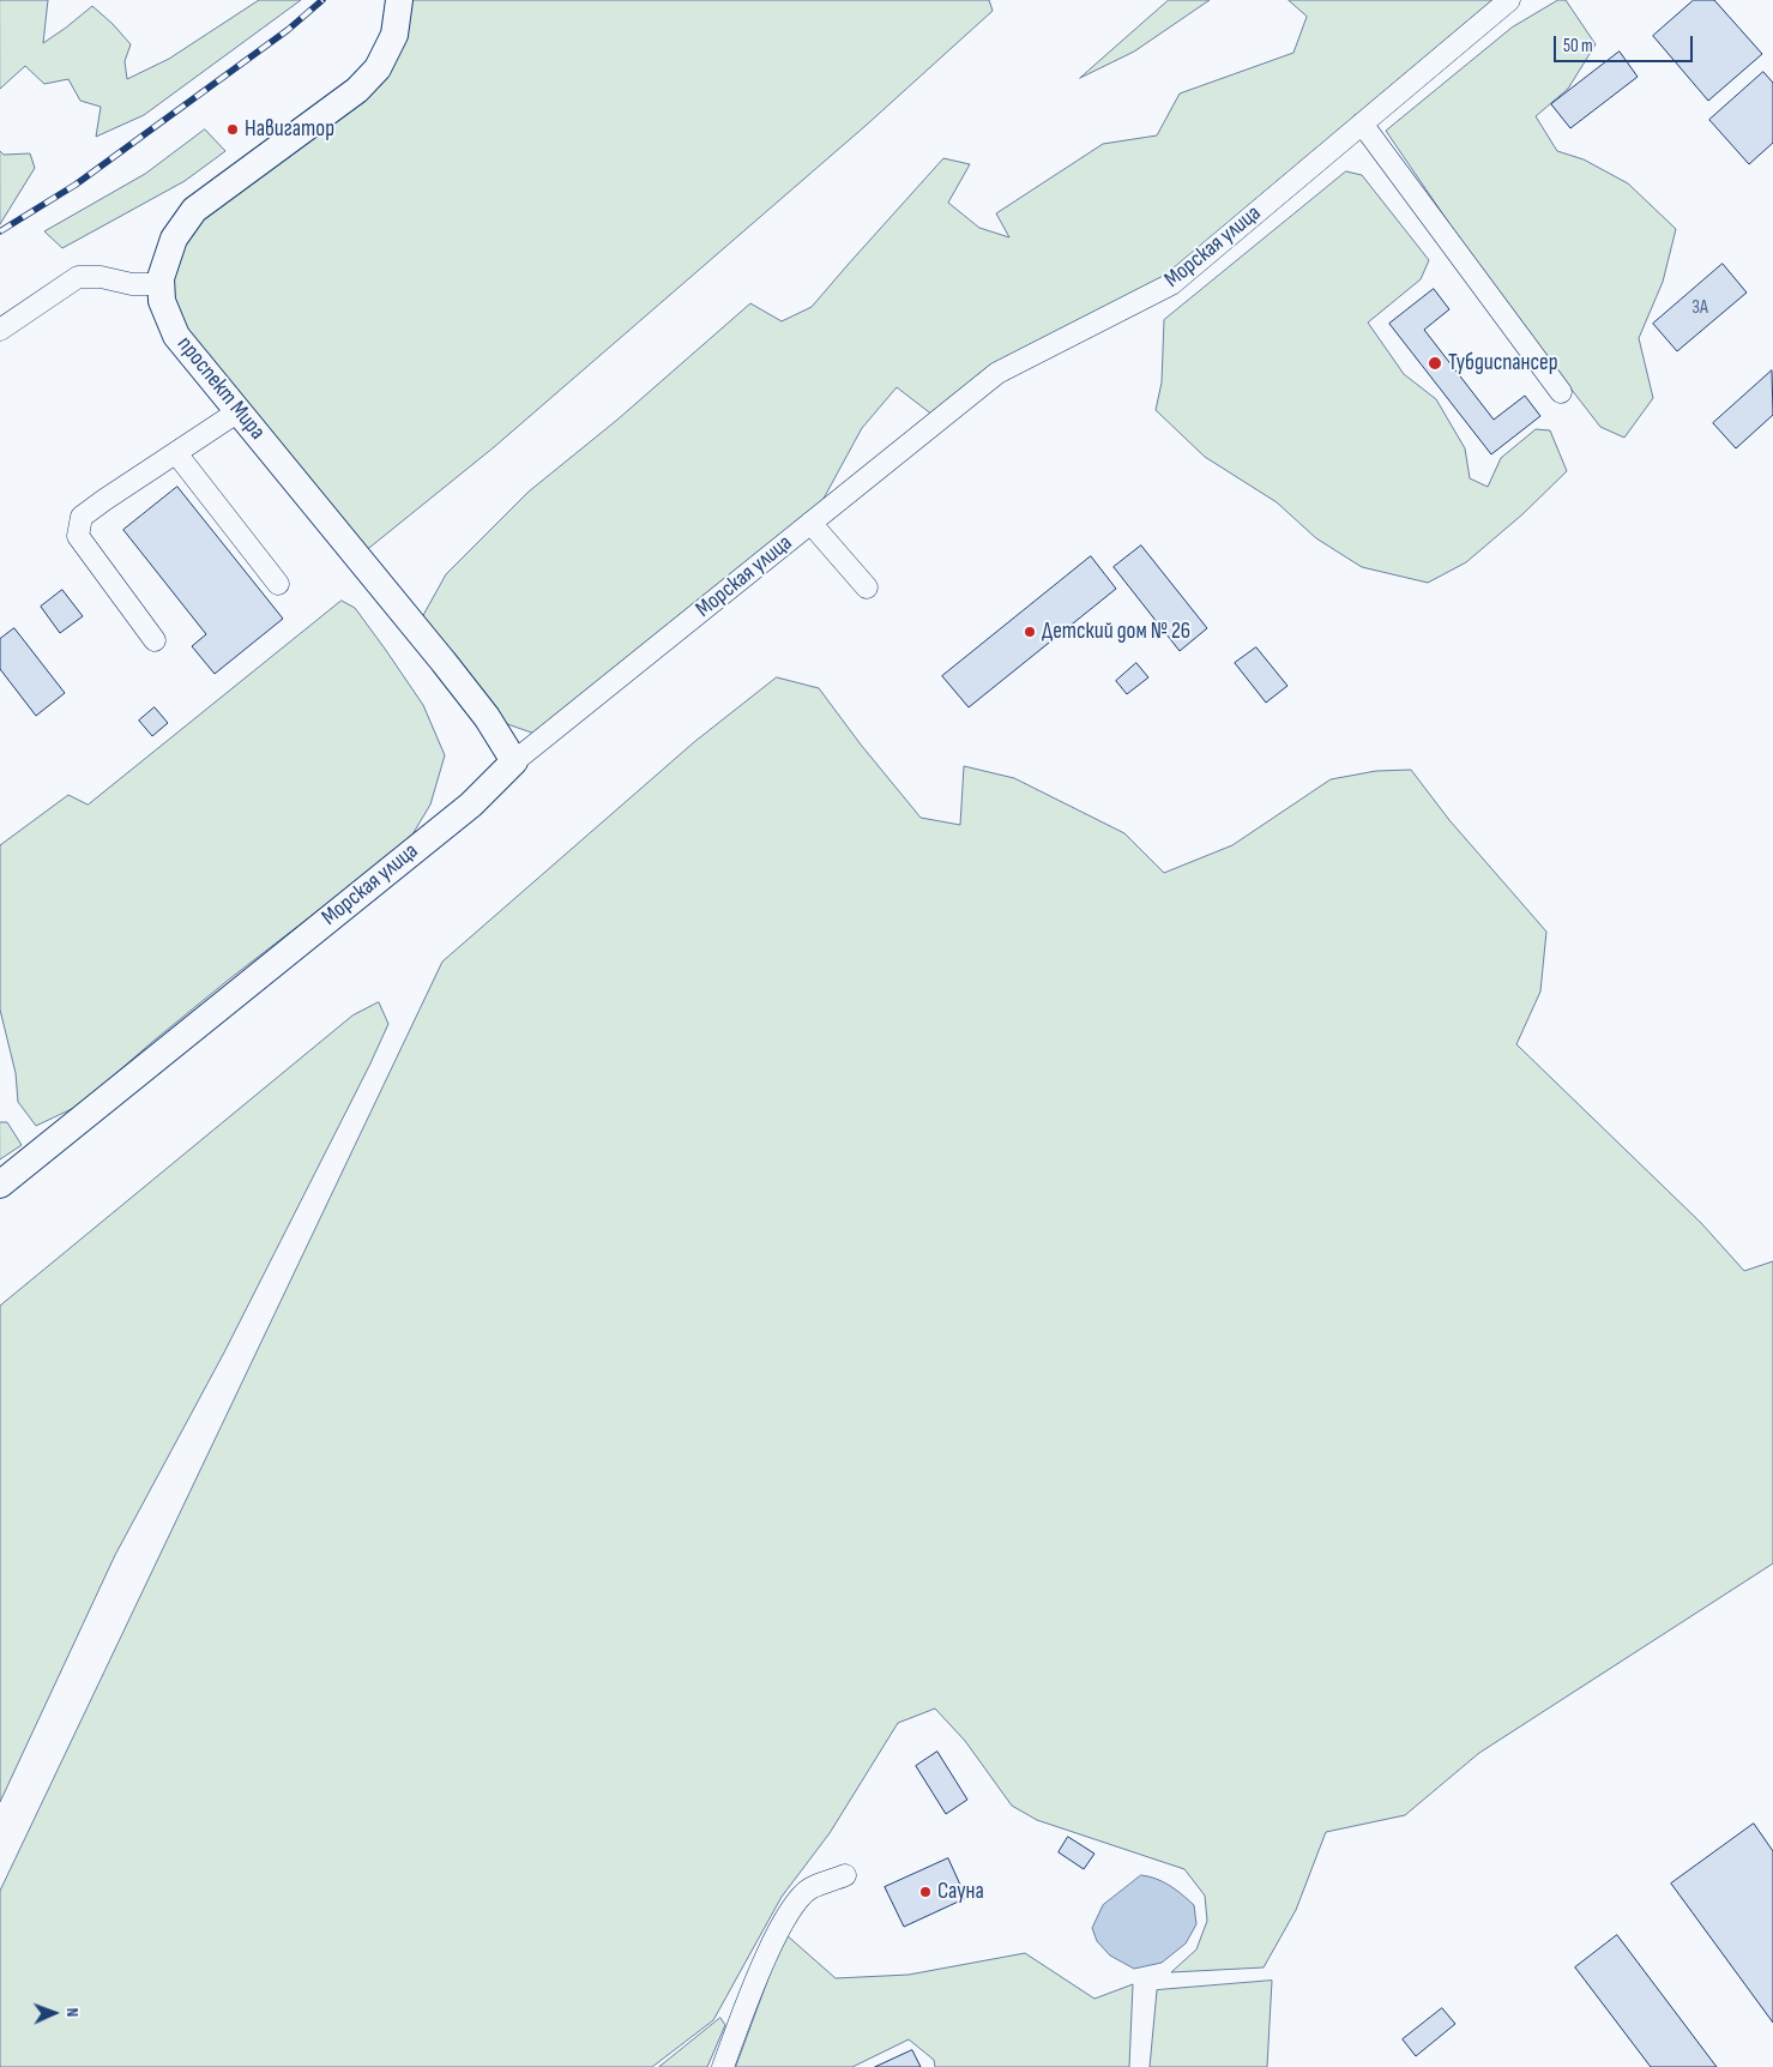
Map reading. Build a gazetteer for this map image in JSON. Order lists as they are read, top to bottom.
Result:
{
  "streets": {
    "main road": ["Морская улица", "проспект Мира"]
  },
  "crossings": [
    ["Морская улица", "проспект Мира"]
  ],
  "places": [
    "Навигатор",
    "Тубдиспансер",
    "Детский дом № 26",
    "Сауна"
  ],
  "house_numbers": ["3А"],
  "scale_bar": "50 m",
  "north": "right"
}
